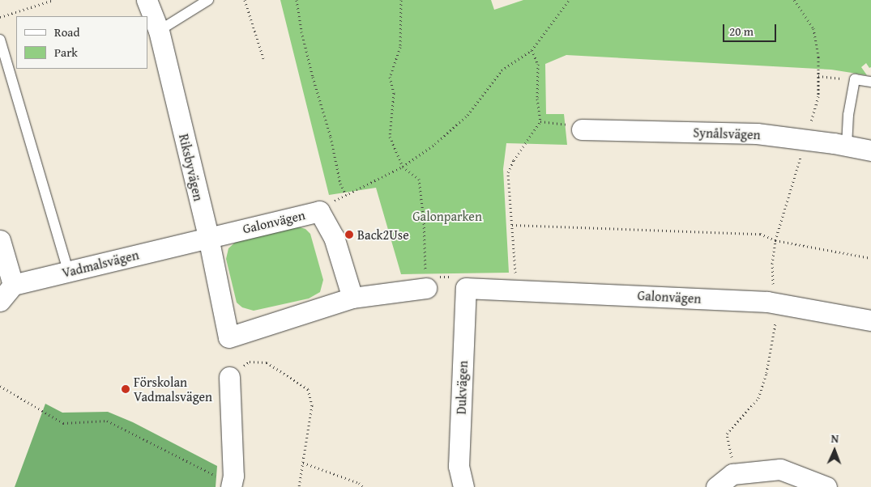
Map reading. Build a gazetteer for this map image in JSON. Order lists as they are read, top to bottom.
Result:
{
  "streets": {
    "street": [
      "Synålsvägen",
      "Riksbyvägen",
      "Galonvägen",
      "Vadmalsvägen",
      "Dukvägen"
    ]
  },
  "crossings": [
    ["Riksbyvägen", "Galonvägen"],
    ["Riksbyvägen", "Vadmalsvägen"],
    ["Galonvägen", "Vadmalsvägen"],
    ["Galonvägen", "Dukvägen"]
  ],
  "parks": ["Galonparken"],
  "places": ["Back2Use", "Förskolan Vadmalsvägen"],
  "legend": ["Road", "Park"],
  "scale_bar": "20 m",
  "north": "top"
}
